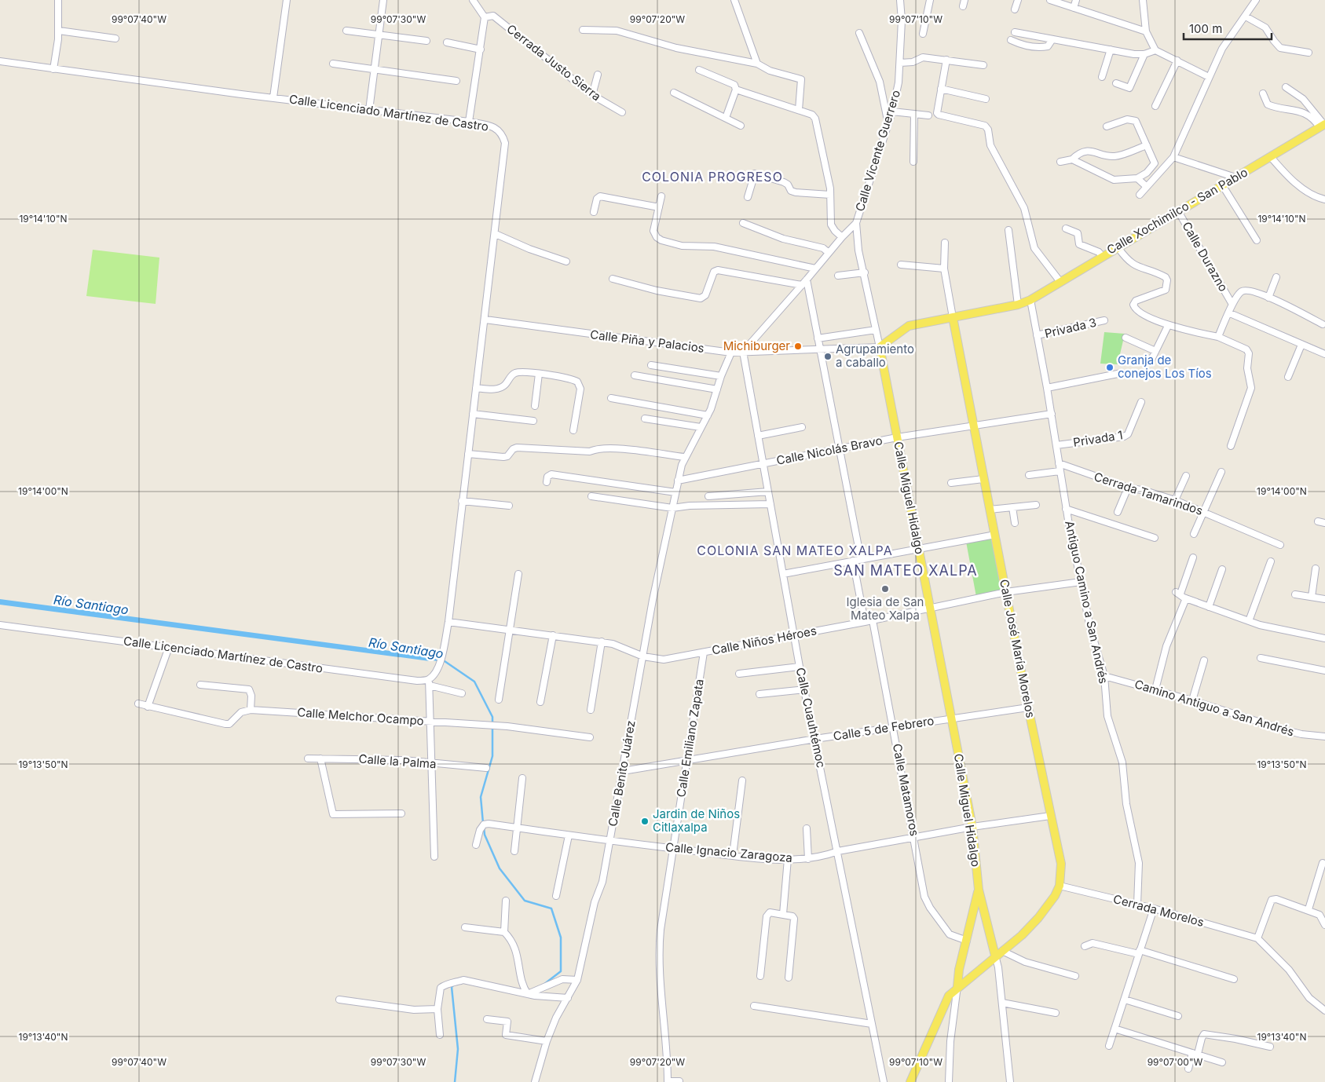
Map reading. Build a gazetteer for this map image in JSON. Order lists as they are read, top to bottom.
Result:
{
  "streets": {
    "main road": ["Calle Xochimilco - San Pablo", "Calle Miguel Hidalgo", "Calle José María Morelos"],
    "street": [
      "Cerrada Justo Sierra",
      "Calle Licenciado Martínez de Castro",
      "Calle Vicente Guerrero",
      "Calle Durazno",
      "Privada 3",
      "Calle Piña y Palacios",
      "Privada 1",
      "Calle Nicolás Bravo",
      "Cerrada Tamarindos",
      "Antiguo Camino a San Andrés",
      "Calle Niños Héroes",
      "Camino Antiguo a San Andrés",
      "Calle Melchor Ocampo",
      "Calle Cuauhtémoc",
      "Calle 5 de Febrero",
      "Calle Emiliano Zapata",
      "Calle la Palma",
      "Calle Benito Juárez",
      "Calle Matamoros",
      "Calle Ignacio Zaragoza",
      "Cerrada Morelos"
    ]
  },
  "crossings": [
    ["Calle Licenciado Martínez de Castro", "Calle Piña y Palacios"],
    ["Calle Licenciado Martínez de Castro", "Calle Niños Héroes"],
    ["Calle Vicente Guerrero", "Calle Piña y Palacios"],
    ["Calle Vicente Guerrero", "Calle Miguel Hidalgo"],
    ["Calle Vicente Guerrero", "Calle Cuauhtémoc"],
    ["Calle Xochimilco - San Pablo", "Calle Durazno"],
    ["Calle Xochimilco - San Pablo", "Calle Piña y Palacios"],
    ["Calle Xochimilco - San Pablo", "Calle Miguel Hidalgo"],
    ["Calle Xochimilco - San Pablo", "Antiguo Camino a San Andrés"],
    ["Calle Xochimilco - San Pablo", "Calle José María Morelos"],
    ["Privada 3", "Antiguo Camino a San Andrés"],
    ["Calle Piña y Palacios", "Calle Miguel Hidalgo"],
    ["Calle Piña y Palacios", "Calle Cuauhtémoc"],
    ["Calle Piña y Palacios", "Calle Benito Juárez"],
    ["Privada 1", "Antiguo Camino a San Andrés"],
    ["Calle Nicolás Bravo", "Calle Miguel Hidalgo"],
    ["Calle Nicolás Bravo", "Antiguo Camino a San Andrés"],
    ["Calle Nicolás Bravo", "Calle José María Morelos"],
    ["Calle Nicolás Bravo", "Calle Cuauhtémoc"],
    ["Calle Nicolás Bravo", "Calle Benito Juárez"],
    ["Cerrada Tamarindos", "Antiguo Camino a San Andrés"],
    ["Calle Miguel Hidalgo", "Calle Niños Héroes"],
    ["Calle Miguel Hidalgo", "Calle José María Morelos"],
    ["Calle Miguel Hidalgo", "Calle 5 de Febrero"],
    ["Calle Miguel Hidalgo", "Calle Matamoros"],
    ["Calle Miguel Hidalgo", "Calle Ignacio Zaragoza"],
    ["Antiguo Camino a San Andrés", "Calle Niños Héroes"],
    ["Antiguo Camino a San Andrés", "Camino Antiguo a San Andrés"],
    ["Antiguo Camino a San Andrés", "Cerrada Morelos"],
    ["Calle Niños Héroes", "Calle José María Morelos"],
    ["Calle Niños Héroes", "Calle Cuauhtémoc"],
    ["Calle Niños Héroes", "Calle Emiliano Zapata"],
    ["Calle Niños Héroes", "Calle Benito Juárez"],
    ["Calle Niños Héroes", "Calle Matamoros"],
    ["Calle José María Morelos", "Calle 5 de Febrero"],
    ["Calle José María Morelos", "Calle Ignacio Zaragoza"],
    ["Calle José María Morelos", "Cerrada Morelos"],
    ["Calle Cuauhtémoc", "Calle 5 de Febrero"],
    ["Calle Cuauhtémoc", "Calle Ignacio Zaragoza"],
    ["Calle 5 de Febrero", "Calle Emiliano Zapata"],
    ["Calle 5 de Febrero", "Calle Benito Juárez"],
    ["Calle 5 de Febrero", "Calle Matamoros"],
    ["Calle Emiliano Zapata", "Calle Ignacio Zaragoza"],
    ["Calle Benito Juárez", "Calle Ignacio Zaragoza"],
    ["Calle Matamoros", "Calle Ignacio Zaragoza"]
  ],
  "districts": ["COLONIA PROGRESO", "COLONIA SAN MATEO XALPA", "SAN MATEO XALPA"],
  "water": ["Río Santiago"],
  "places": [
    "Michiburger",
    "Agrupamiento a caballo",
    "Granja de conejos Los Tíos",
    "Iglesia de San Mateo Xalpa",
    "Jardin de Niños Citlaxalpa"
  ],
  "scale_bar": "100 m",
  "coordinates": [
    "99°07'40\"W",
    "99°07'30\"W",
    "99°07'20\"W",
    "99°07'10\"W",
    "19°14'10\"N",
    "19°14'00\"N",
    "19°13'50\"N",
    "19°13'40\"N",
    "99°07'00\"W"
  ]
}
